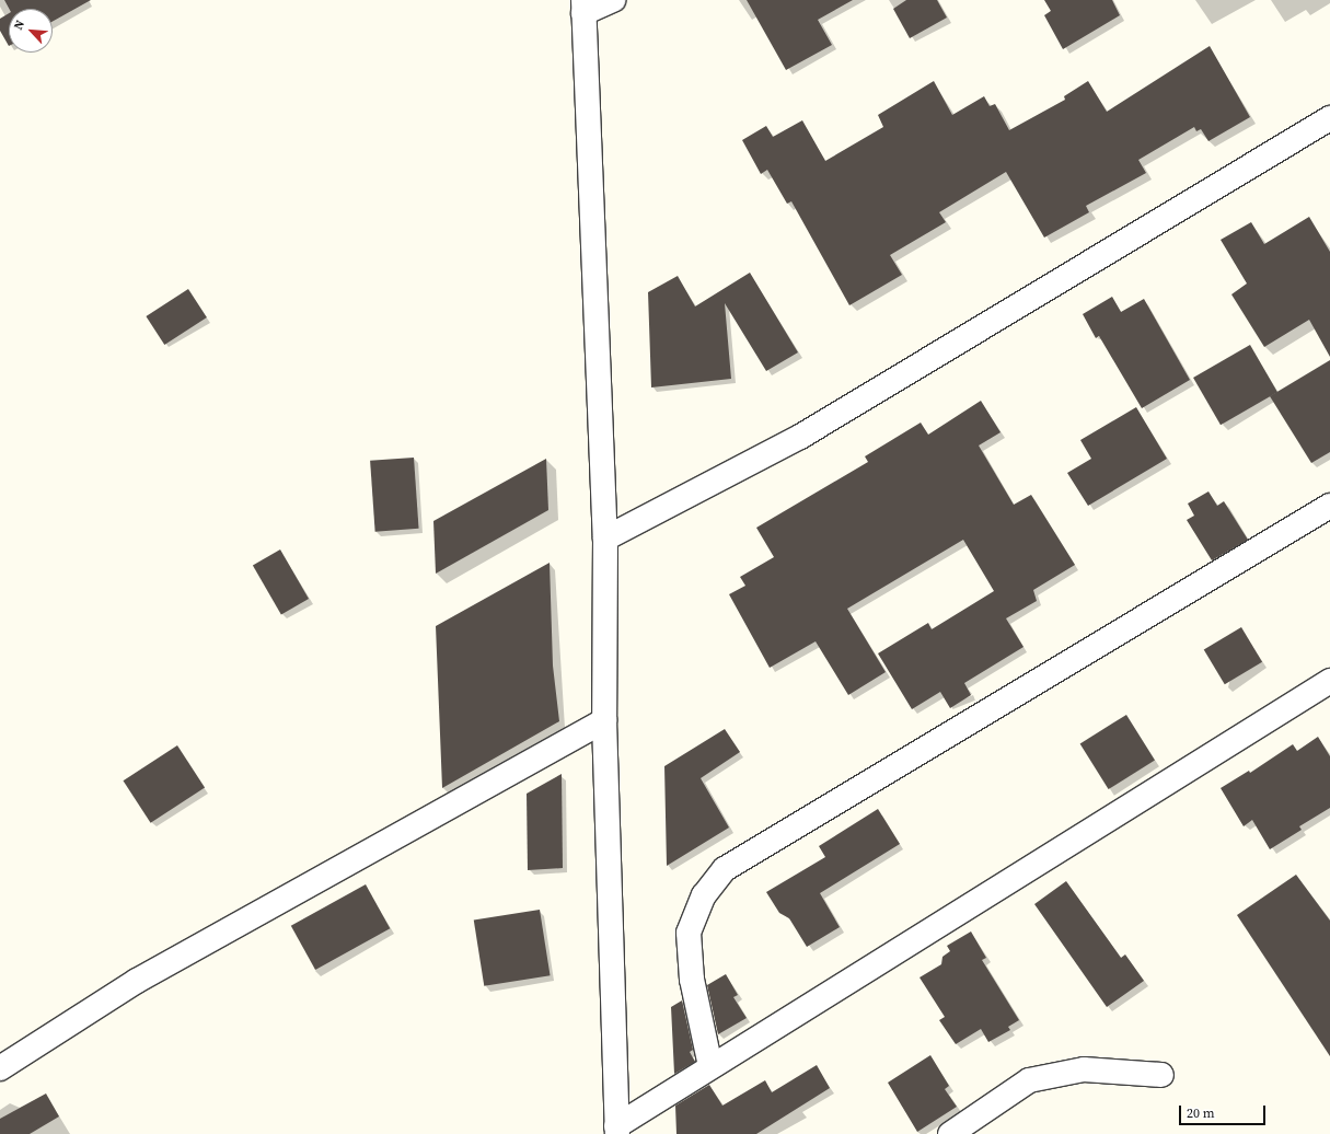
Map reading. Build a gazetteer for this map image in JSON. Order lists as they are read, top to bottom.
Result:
{
  "scale_bar": "20 m",
  "north": "top left"
}
